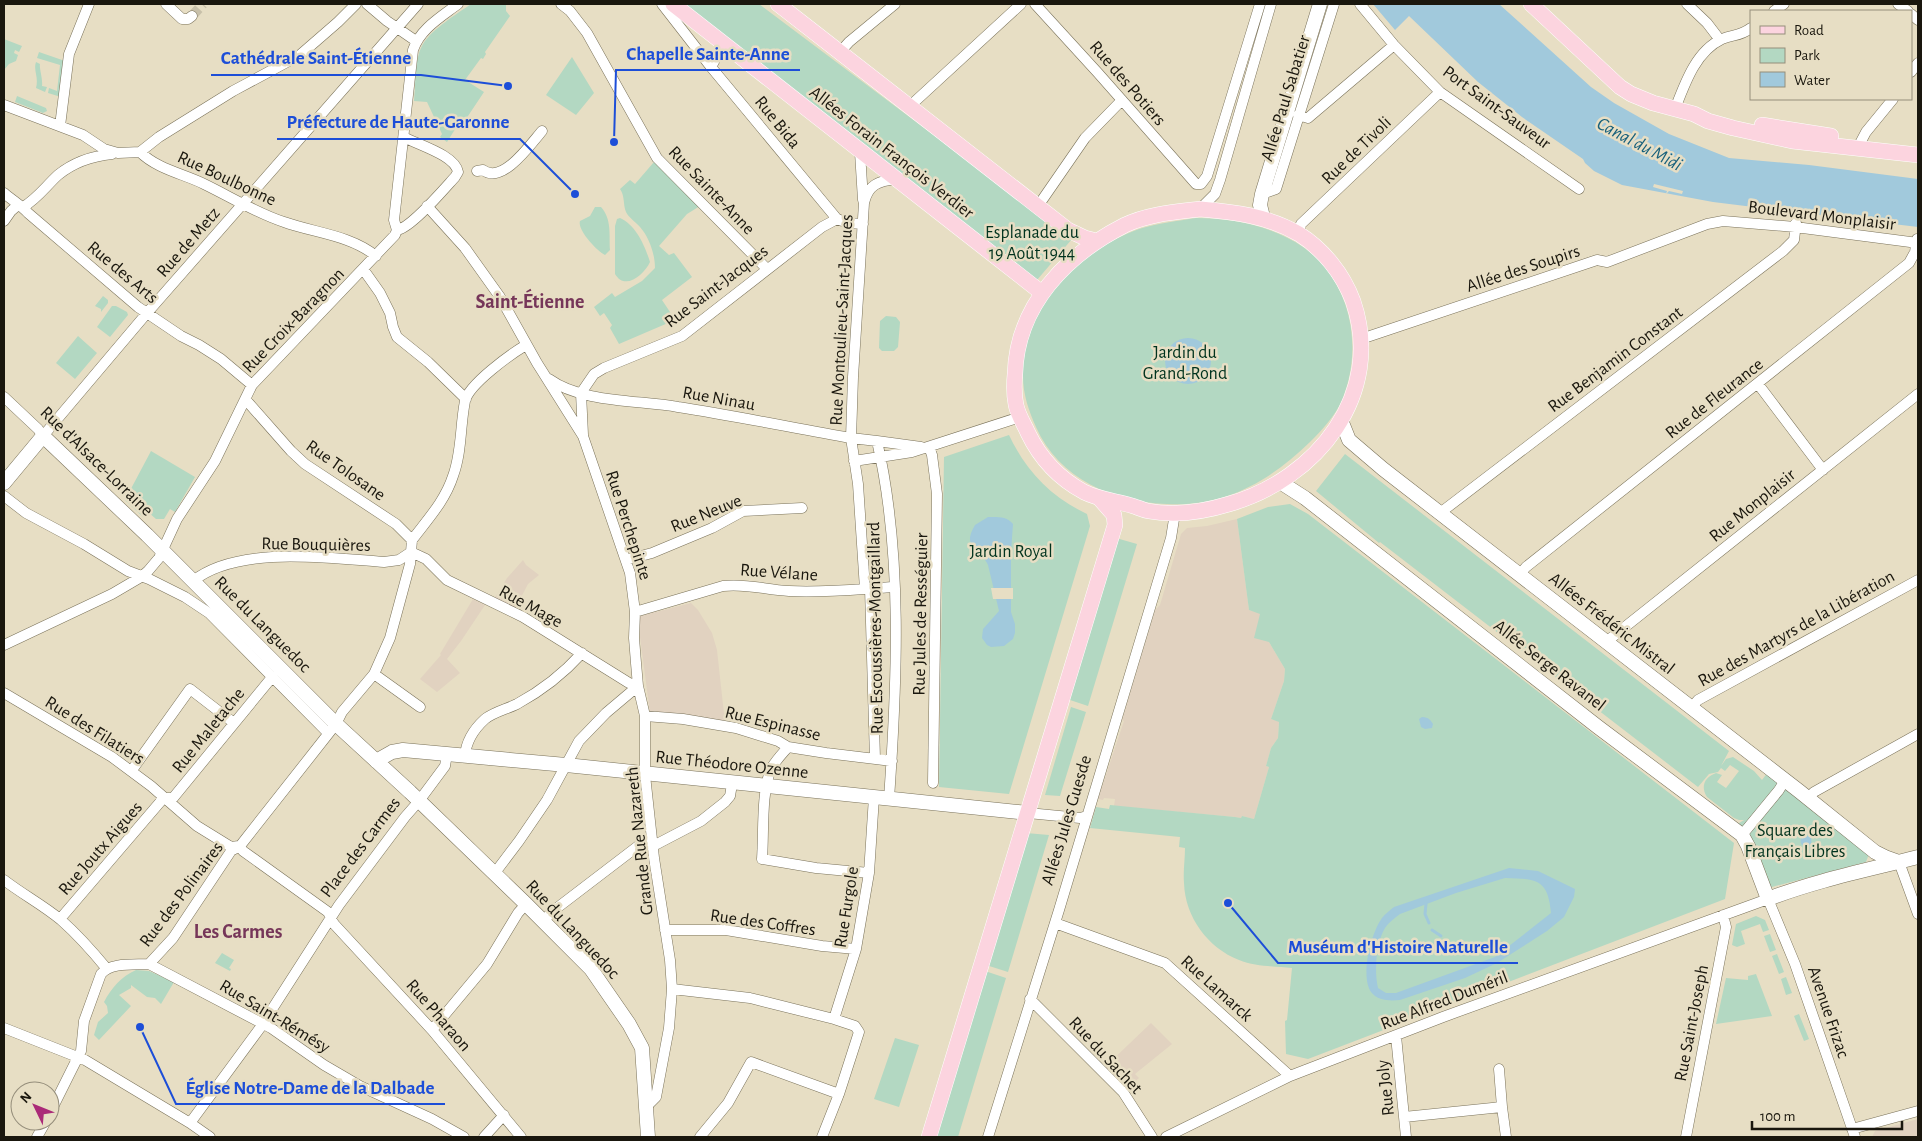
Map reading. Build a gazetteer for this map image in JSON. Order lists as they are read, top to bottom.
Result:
{
  "streets": {
    "main road": [
      "Allée Paul Sabatier",
      "Allées Forain François Verdier",
      "Rue d'Alsace-Lorraine",
      "Allées Frédéric Mistral",
      "Rue du Languedoc",
      "Allée Serge Ravanel",
      "Rue Théodore Ozenne",
      "Place des Carmes"
    ],
    "street": [
      "Rue des Potiers",
      "Port Saint-Sauveur",
      "Rue Bida",
      "Rue de Tivoli",
      "Rue Boulbonne",
      "Rue Sainte-Anne",
      "Boulevard Monplaisir",
      "Rue de Metz",
      "Allée des Soupirs",
      "Rue des Arts",
      "Rue Saint-Jacques",
      "Rue Croix-Baragnon",
      "Rue Montoulieu-Saint-Jacques",
      "Rue Benjamin Constant",
      "Rue Ninau",
      "Rue de Fleurance",
      "Rue Tolosane",
      "Rue Monplaisir",
      "Rue Neuve",
      "Rue Perchepinte",
      "Rue Bouquières",
      "Rue Vélane",
      "Rue Mage",
      "Rue Jules de Rességuier",
      "Rue Escoussières-Montgaillard",
      "Rue des Martyrs de la Libération",
      "Rue Espinasse",
      "Rue des Filatiers",
      "Rue Maletache",
      "Allées Jules Guesde",
      "Grande Rue Nazareth",
      "Rue Joutx Aigues",
      "Rue des Polinaires",
      "Rue Furgole",
      "Rue des Coffres",
      "Rue Lamarck",
      "Rue Alfred Duméril",
      "Avenue Frizac",
      "Rue Pharaon",
      "Rue Saint-Rémésy",
      "Rue Saint-Joseph",
      "Rue du Sachet",
      "Rue Joly"
    ]
  },
  "crossings": [
    ["Port Saint-Sauveur", "Rue de Tivoli"],
    ["Rue Bida", "Rue Saint-Jacques"],
    ["Allées Forain François Verdier", "Rue Montoulieu-Saint-Jacques"],
    ["Rue Boulbonne", "Rue de Metz"],
    ["Rue Boulbonne", "Rue Croix-Baragnon"],
    ["Rue Sainte-Anne", "Rue Saint-Jacques"],
    ["Boulevard Monplaisir", "Allée des Soupirs"],
    ["Boulevard Monplaisir", "Rue Benjamin Constant"],
    ["Boulevard Monplaisir", "Rue de Fleurance"],
    ["Rue de Metz", "Rue des Arts"],
    ["Rue de Metz", "Rue d'Alsace-Lorraine"],
    ["Rue des Arts", "Rue Croix-Baragnon"],
    ["Rue Saint-Jacques", "Rue Ninau"],
    ["Rue Croix-Baragnon", "Rue d'Alsace-Lorraine"],
    ["Rue Croix-Baragnon", "Rue Tolosane"],
    ["Rue Croix-Baragnon", "Rue du Languedoc"],
    ["Rue Montoulieu-Saint-Jacques", "Rue Ninau"],
    ["Rue Montoulieu-Saint-Jacques", "Rue Vélane"],
    ["Rue Montoulieu-Saint-Jacques", "Rue Espinasse"],
    ["Rue Benjamin Constant", "Allées Frédéric Mistral"],
    ["Rue Ninau", "Rue Jules de Rességuier"],
    ["Rue Ninau", "Rue Escoussières-Montgaillard"],
    ["Rue de Fleurance", "Allées Frédéric Mistral"],
    ["Rue d'Alsace-Lorraine", "Rue du Languedoc"],
    ["Rue Monplaisir", "Allées Frédéric Mistral"],
    ["Rue Neuve", "Rue Perchepinte"],
    ["Rue Perchepinte", "Rue Vélane"],
    ["Rue Perchepinte", "Grande Rue Nazareth"],
    ["Rue Bouquières", "Rue Mage"],
    ["Rue Bouquières", "Rue du Languedoc"],
    ["Rue Vélane", "Rue Escoussières-Montgaillard"],
    ["Rue Mage", "Grande Rue Nazareth"],
    ["Allées Frédéric Mistral", "Rue des Martyrs de la Libération"],
    ["Rue du Languedoc", "Rue Maletache"],
    ["Rue du Languedoc", "Grande Rue Nazareth"],
    ["Rue du Languedoc", "Place des Carmes"],
    ["Rue Escoussières-Montgaillard", "Rue Espinasse"],
    ["Rue Escoussières-Montgaillard", "Rue Théodore Ozenne"],
    ["Allée Serge Ravanel", "Rue Alfred Duméril"],
    ["Allée Serge Ravanel", "Avenue Frizac"],
    ["Rue Espinasse", "Grande Rue Nazareth"],
    ["Rue des Filatiers", "Rue Maletache"],
    ["Rue des Filatiers", "Place des Carmes"],
    ["Rue des Filatiers", "Rue Joutx Aigues"],
    ["Rue des Filatiers", "Rue des Polinaires"],
    ["Rue Maletache", "Rue Joutx Aigues"],
    ["Rue Théodore Ozenne", "Allées Jules Guesde"],
    ["Rue Théodore Ozenne", "Grande Rue Nazareth"],
    ["Rue Théodore Ozenne", "Place des Carmes"],
    ["Rue Théodore Ozenne", "Rue Furgole"],
    ["Allées Jules Guesde", "Rue Lamarck"],
    ["Allées Jules Guesde", "Rue du Sachet"],
    ["Grande Rue Nazareth", "Rue des Coffres"],
    ["Place des Carmes", "Rue des Polinaires"],
    ["Place des Carmes", "Rue Pharaon"],
    ["Rue des Polinaires", "Rue Saint-Rémésy"],
    ["Rue Furgole", "Rue des Coffres"],
    ["Rue Lamarck", "Rue Alfred Duméril"],
    ["Rue Alfred Duméril", "Avenue Frizac"],
    ["Rue Alfred Duméril", "Rue Saint-Joseph"],
    ["Rue Alfred Duméril", "Rue Joly"]
  ],
  "districts": ["Saint-Étienne", "Les Carmes"],
  "water": ["Canal du Midi"],
  "parks": [
    "Esplanade du 19 Août 1944",
    "Jardin du Grand-Rond",
    "Jardin Royal",
    "Square des Français Libres"
  ],
  "places": [
    "Cathédrale Saint-Étienne",
    "Chapelle Sainte-Anne",
    "Préfecture de Haute-Garonne",
    "Muséum d'Histoire Naturelle",
    "Église Notre-Dame de la Dalbade"
  ],
  "legend": ["Road", "Park", "Water"],
  "scale_bar": "100 m",
  "north": "top left"
}
